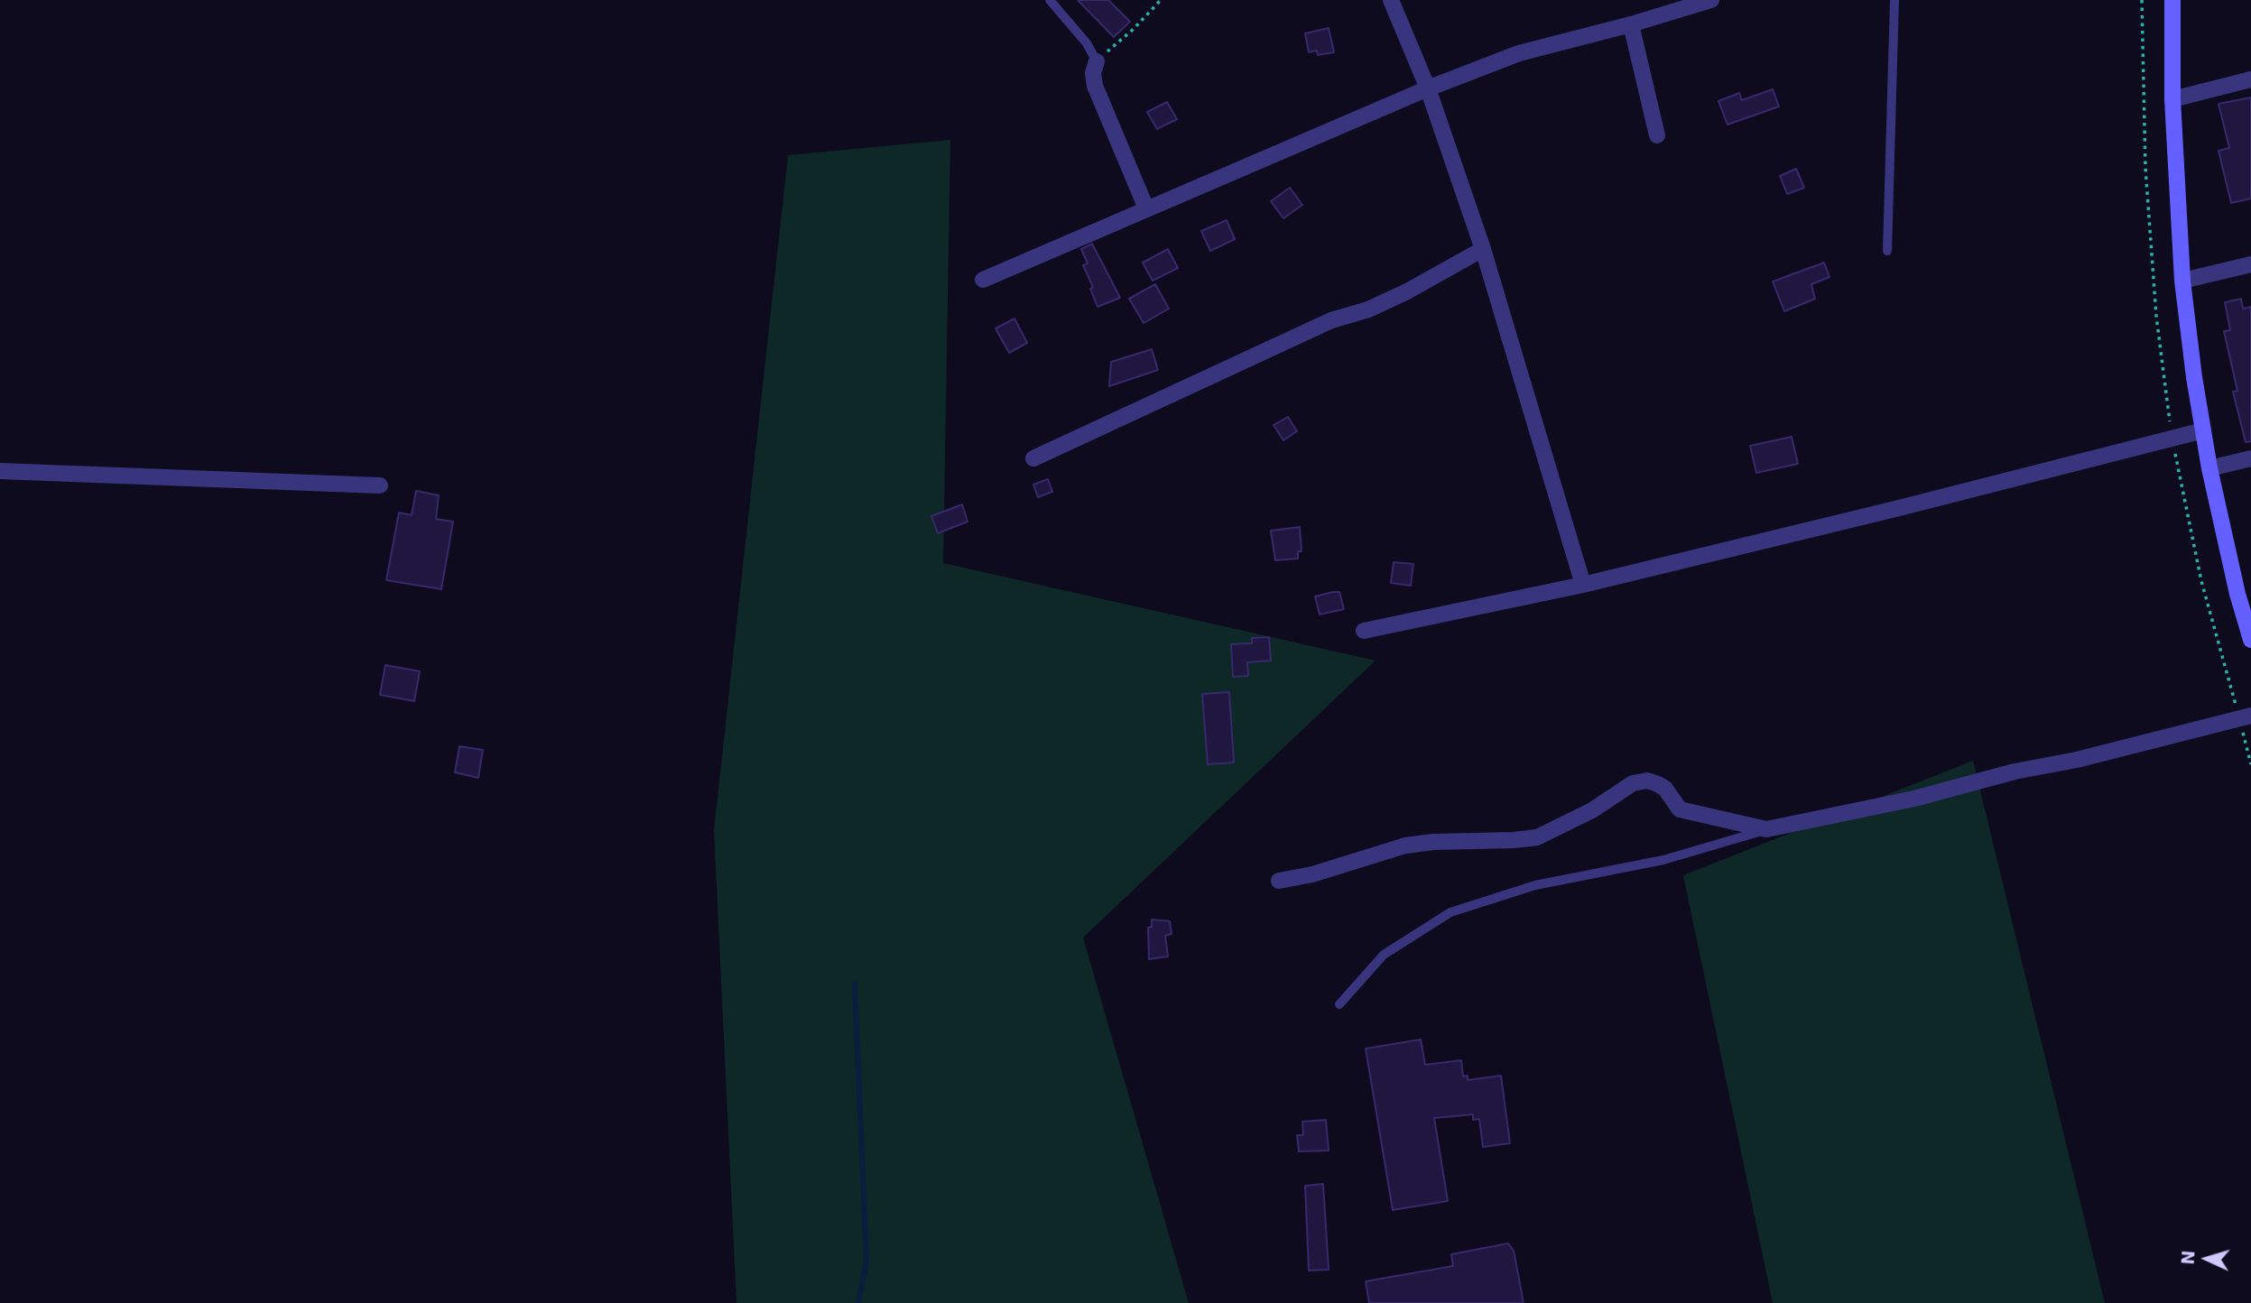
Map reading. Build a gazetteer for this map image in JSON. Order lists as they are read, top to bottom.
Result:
{
  "north": "left"
}
